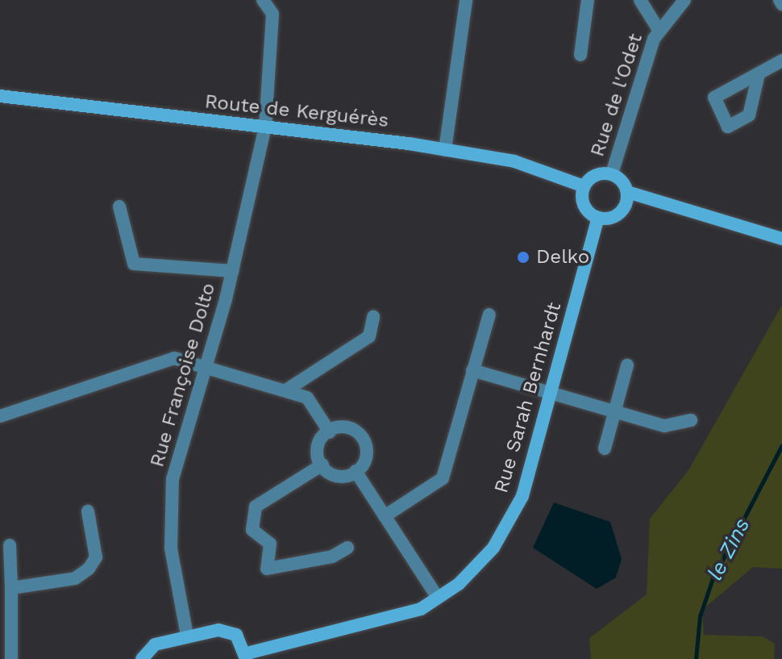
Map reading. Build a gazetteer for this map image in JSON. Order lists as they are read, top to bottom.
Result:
{
  "streets": {
    "street": [
      "Rue de l'Odet",
      "Route de Kerguérès",
      "Rue Françoise Dolto",
      "Rue Sarah Bernhardt"
    ]
  },
  "crossings": [
    ["Rue de l'Odet", "Route de Kerguérès"],
    ["Rue de l'Odet", "Rue Sarah Bernhardt"],
    ["Route de Kerguérès", "Rue Françoise Dolto"],
    ["Route de Kerguérès", "Rue Sarah Bernhardt"]
  ],
  "water": ["le Zins"],
  "places": ["Delko"]
}
